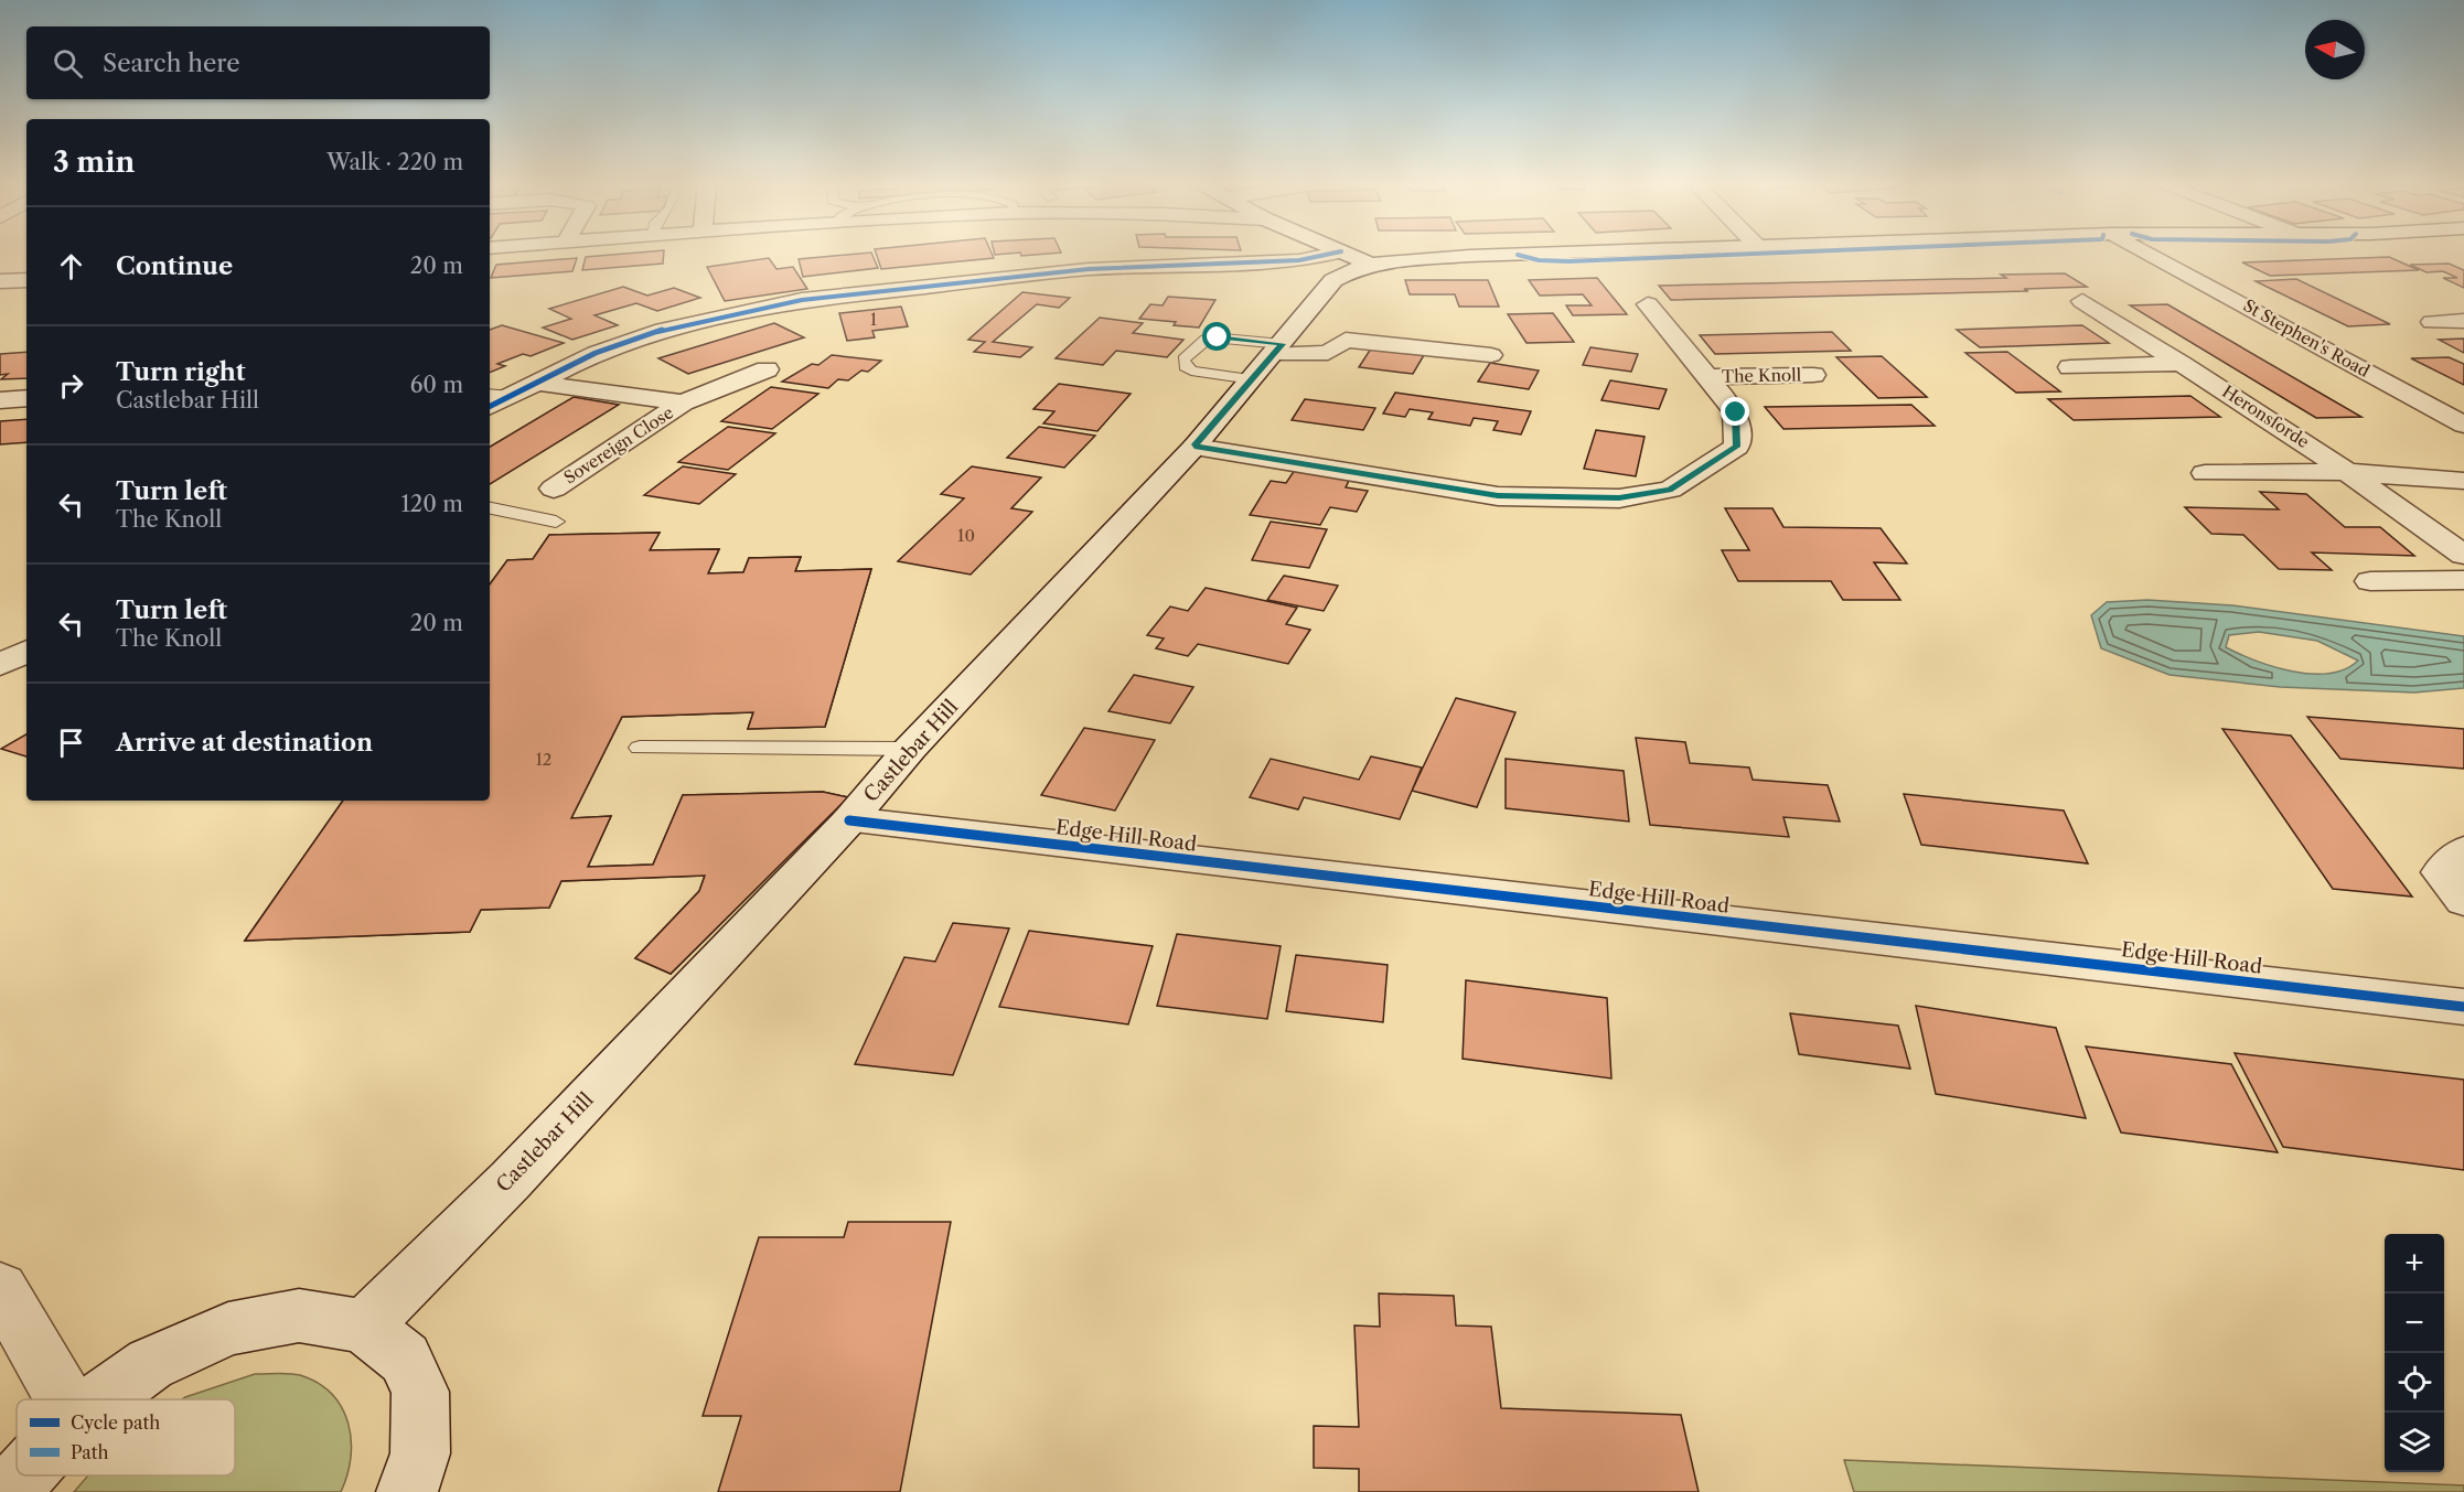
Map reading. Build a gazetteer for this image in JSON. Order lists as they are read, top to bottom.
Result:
{
  "streets": {
    "street": [
      "St Stephen's Road",
      "The Knoll",
      "Heronsforde",
      "Sovereign Close",
      "Castlebar Hill",
      "Edge Hill Road"
    ]
  },
  "crossings": [
    ["The Knoll", "Castlebar Hill"],
    ["Castlebar Hill", "Edge Hill Road"]
  ],
  "house_numbers": ["1", "10", "12"],
  "legend": ["Cycle path", "Path"],
  "north": "left",
  "page": {
    "search": "Search here",
    "heading": ["3 min", "Walk · 220 m"],
    "list": [
      ["Continue", "20 m"],
      ["Turn right", "Castlebar Hill", "60 m"],
      ["Turn left", "The Knoll", "120 m"],
      ["Turn left", "The Knoll", "20 m"],
      "Arrive at destination"
    ],
    "map_buttons": ["+", "−"]
  }
}
